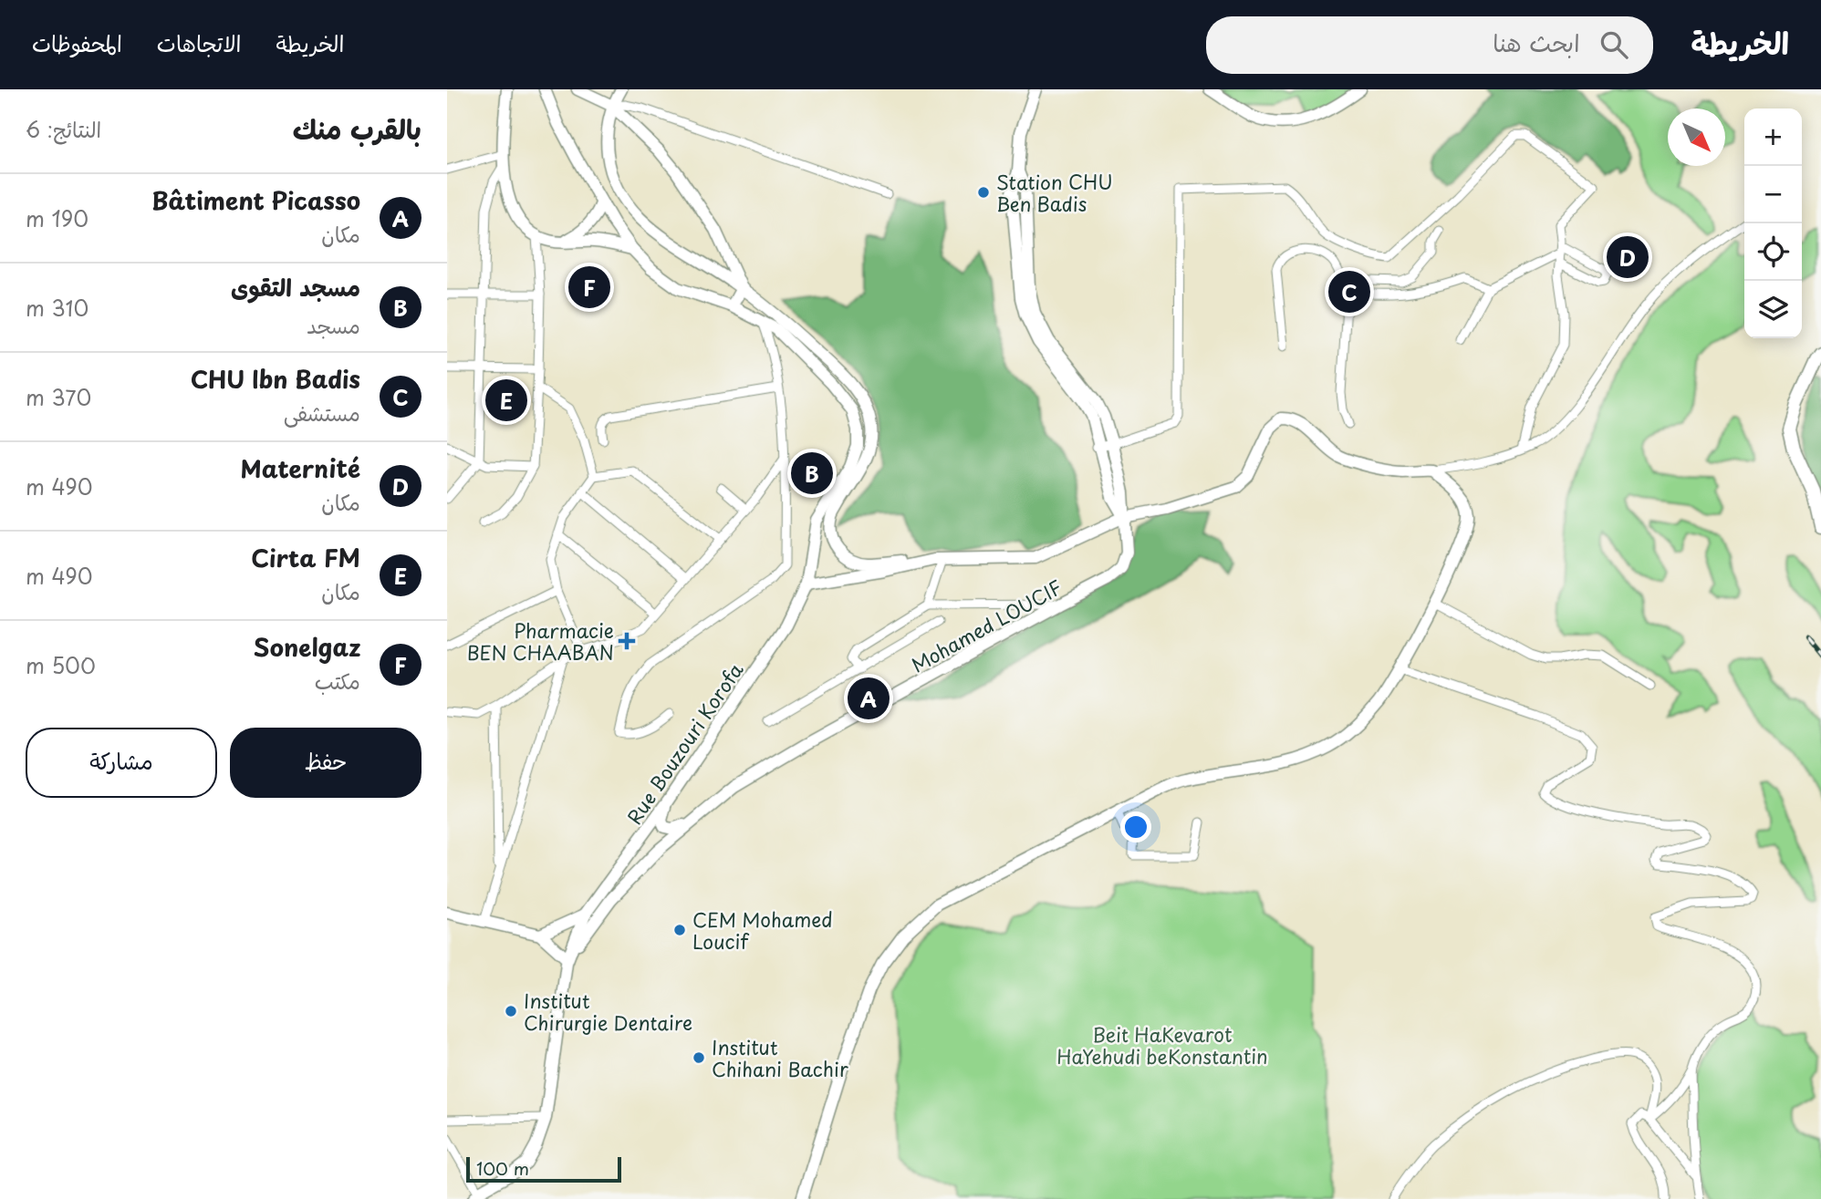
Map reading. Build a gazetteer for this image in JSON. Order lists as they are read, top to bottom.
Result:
{
  "streets": {
    "main road": ["Mohamed LOUCIF", "Rue Bouzouri Korofa"]
  },
  "crossings": [
    ["Mohamed LOUCIF", "Rue Bouzouri Korofa"]
  ],
  "parks": ["Beit HaKevarot HaYehudi beKonstantin"],
  "places": {
    "other": [
      "Station CHU Ben Badis",
      "CEM Mohamed Loucif",
      "Institut Chirurgie Dentaire",
      "Institut Chihani Bachir"
    ],
    "health": ["Pharmacie BEN CHAABAN"]
  },
  "scale_bar": "100 m",
  "north": "bottom right",
  "page": {
    "header": "الخريطة",
    "search": "ابحث هنا",
    "nav": ["الخريطة", "الاتجاهات", "المحفوظات"],
    "heading": ["بالقرب منك", "النتائج: 6"],
    "map_buttons": ["+", "−"],
    "list": [
      {
        "mark": "A",
        "name": "Bâtiment Picasso",
        "note": "مكان",
        "value": "190 m"
      },
      {
        "mark": "B",
        "name": "مسجد التقوى",
        "note": "مسجد",
        "value": "310 m"
      },
      {
        "mark": "C",
        "name": "CHU Ibn Badis",
        "note": "مستشفى",
        "value": "370 m"
      },
      {
        "mark": "D",
        "name": "Maternité",
        "note": "مكان",
        "value": "490 m"
      },
      {
        "mark": "E",
        "name": "Cirta FM",
        "note": "مكان",
        "value": "490 m"
      },
      {
        "mark": "F",
        "name": "Sonelgaz",
        "note": "مكتب",
        "value": "500 m"
      }
    ],
    "pins": [
      "D",
      "F",
      "C",
      "E",
      "B",
      "A"
    ],
    "buttons": ["حفظ", "مشاركة"],
    "scale": "100 m"
  }
}
